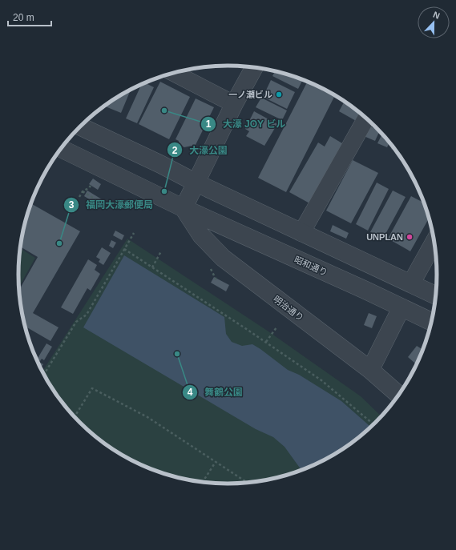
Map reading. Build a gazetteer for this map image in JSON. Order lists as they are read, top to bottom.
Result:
{
  "streets": {
    "street": ["昭和通り", "明治通り"]
  },
  "crossings": [
    ["昭和通り", "明治通り"]
  ],
  "places": [
    "一ノ瀬ビル",
    "大濠 JOY ビル",
    "大濠公園",
    "UNPLAN",
    "福岡大濠郵便局",
    "舞鶴公園"
  ],
  "scale_bar": "20 m",
  "north": "top"
}
